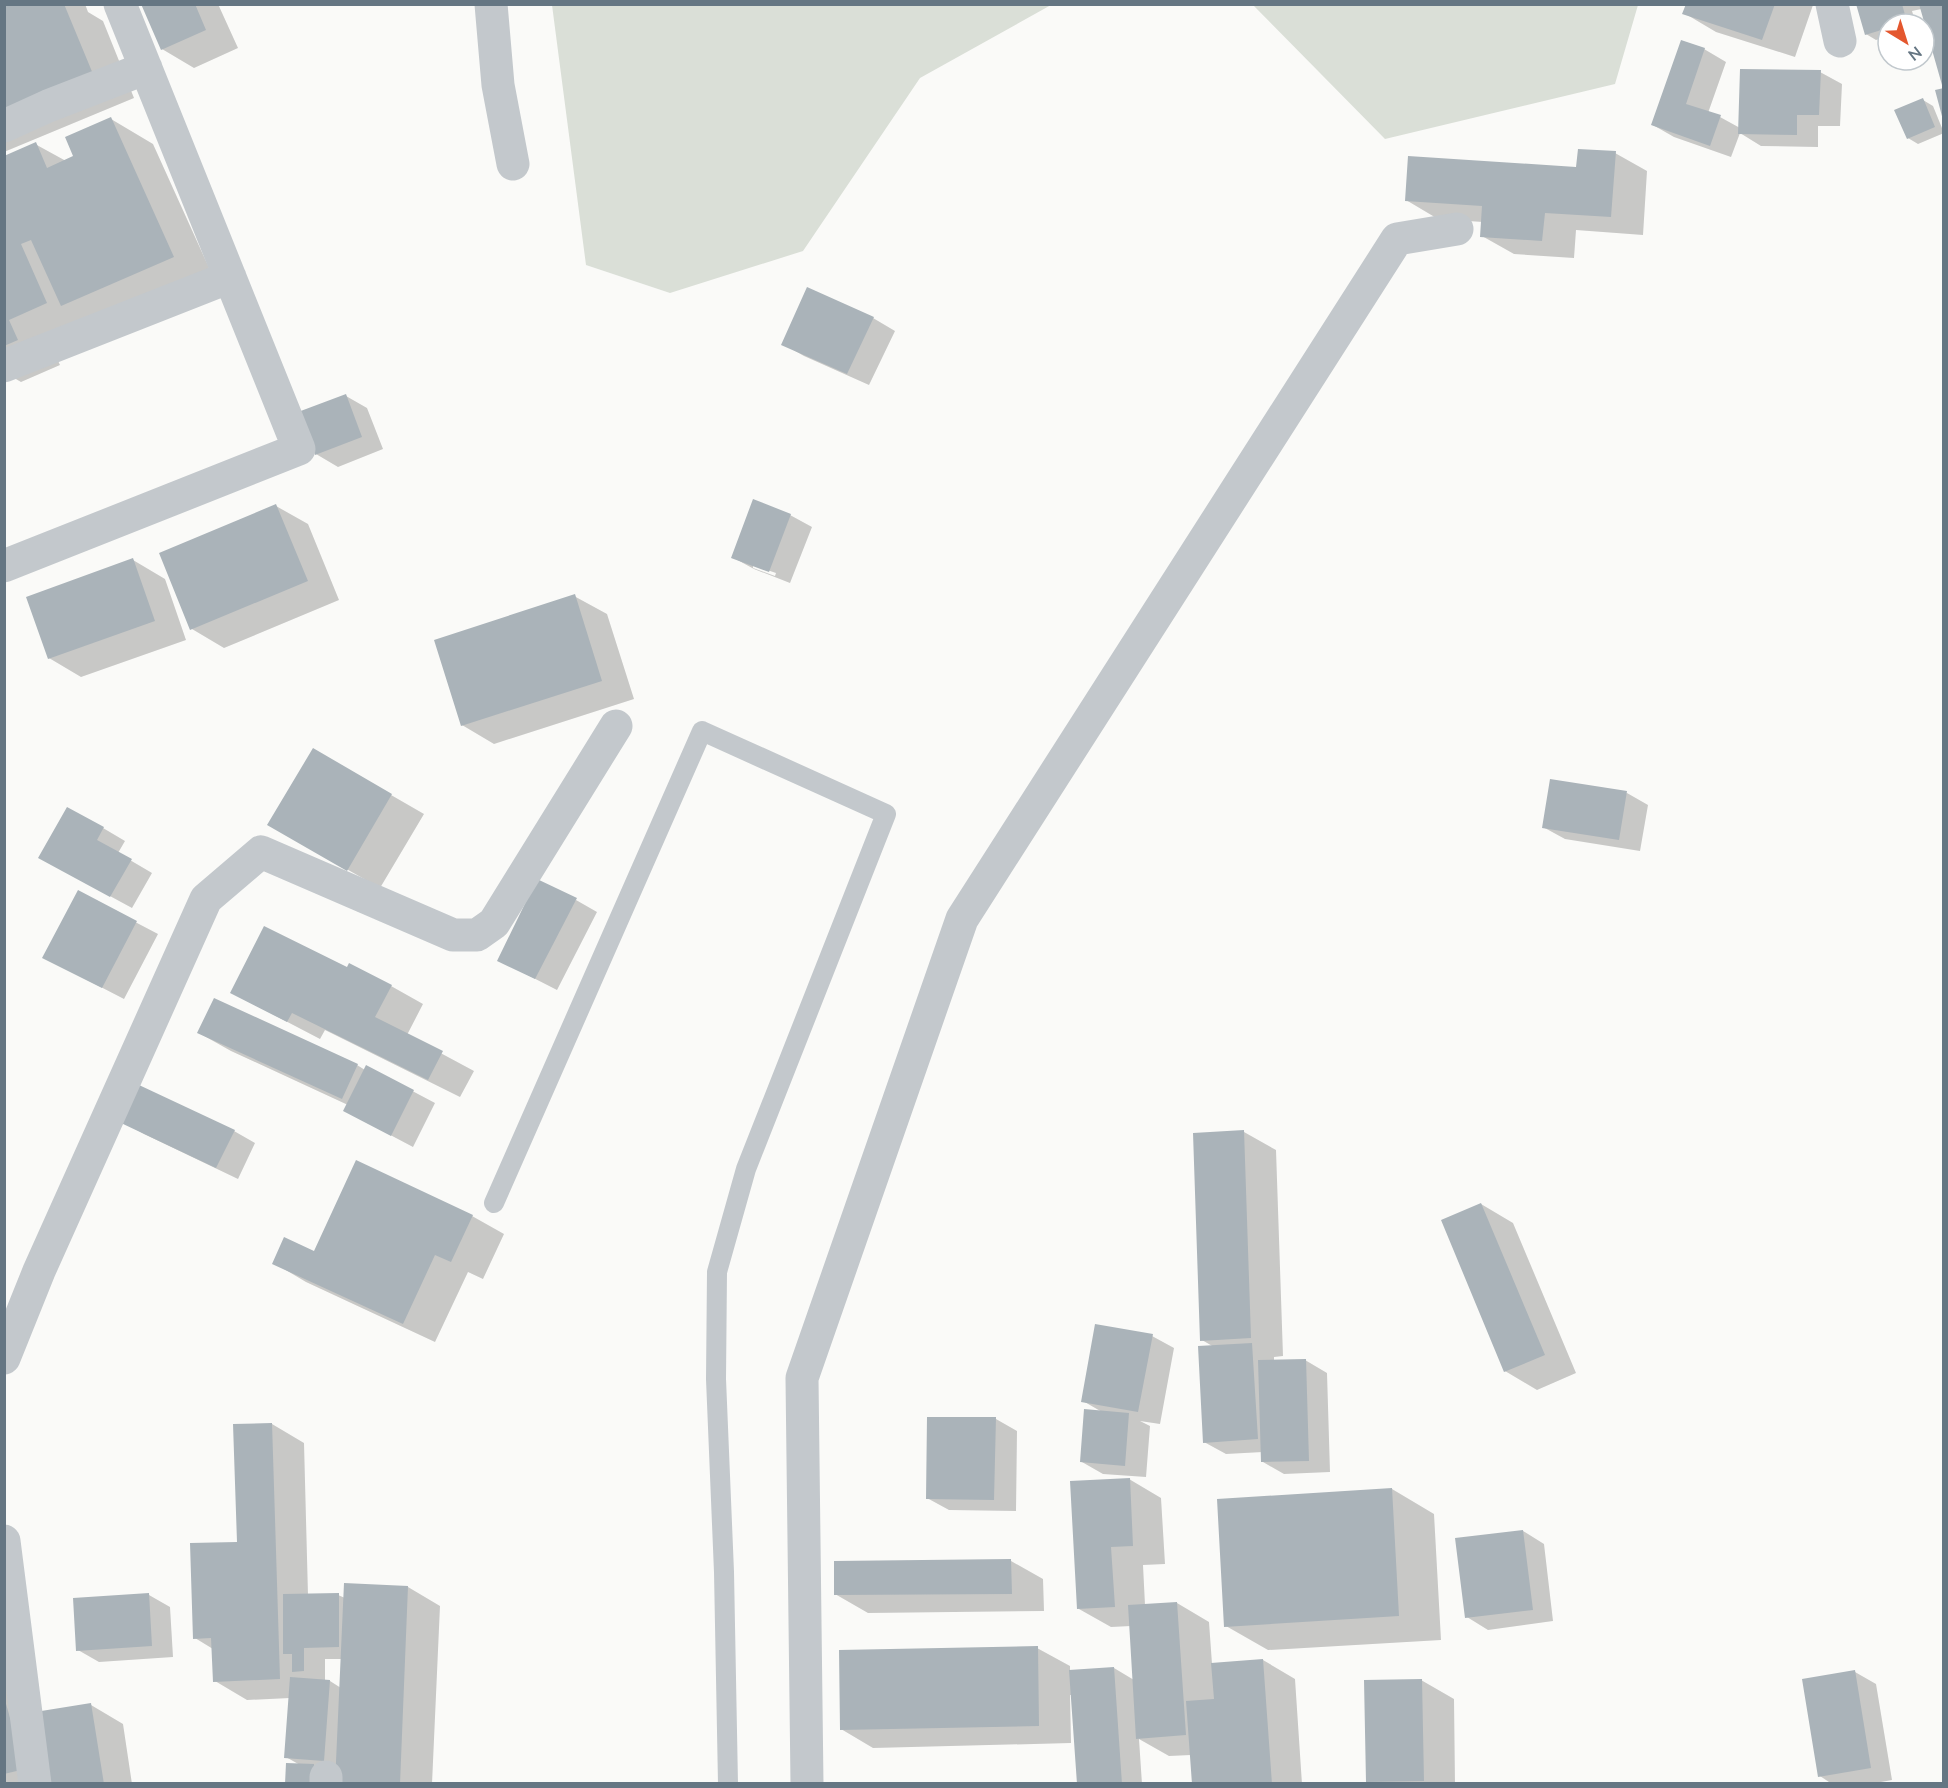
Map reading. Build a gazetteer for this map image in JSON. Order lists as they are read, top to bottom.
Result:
{
  "north": "bottom right"
}
